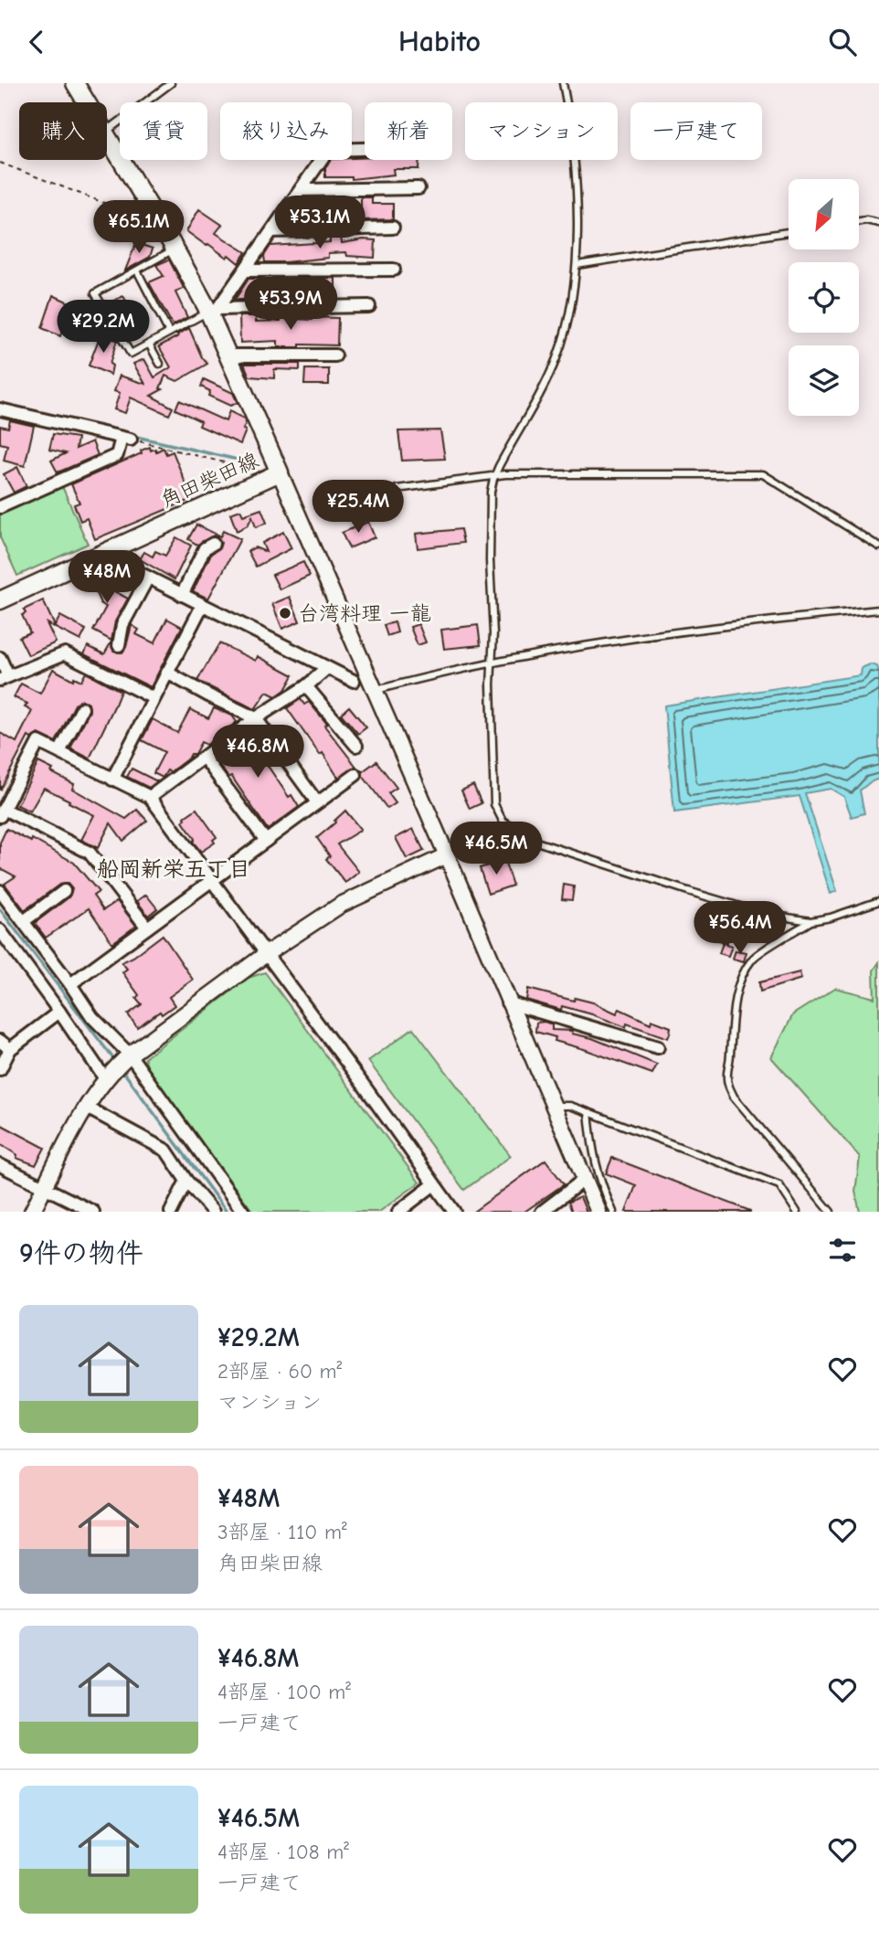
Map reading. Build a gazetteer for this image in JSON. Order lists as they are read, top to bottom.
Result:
{
  "streets": {
    "main road": ["角田柴田線"]
  },
  "districts": ["船岡新栄五丁目"],
  "places": ["台湾料理 一龍"],
  "north": "bottom left",
  "page": {
    "header": "Habito",
    "chip": [
      "購入",
      "賃貸",
      "絞り込み",
      "新着",
      "マンション",
      "一戸建て"
    ],
    "price": [
      "¥53.1M",
      "¥65.1M",
      "¥53.9M",
      "¥29.2M",
      "¥25.4M",
      "¥48M",
      "¥46.8M",
      "¥46.5M",
      "¥56.4M"
    ],
    "heading": "9件の物件",
    "list": [
      {
        "name": "¥29.2M",
        "note": "2部屋 · 60 m² · マンション"
      },
      {
        "name": "¥48M",
        "note": "3部屋 · 110 m² · 角田柴田線"
      },
      {
        "name": "¥46.8M",
        "note": "4部屋 · 100 m² · 一戸建て"
      },
      {
        "name": "¥46.5M",
        "note": "4部屋 · 108 m² · 一戸建て"
      }
    ]
  }
}
